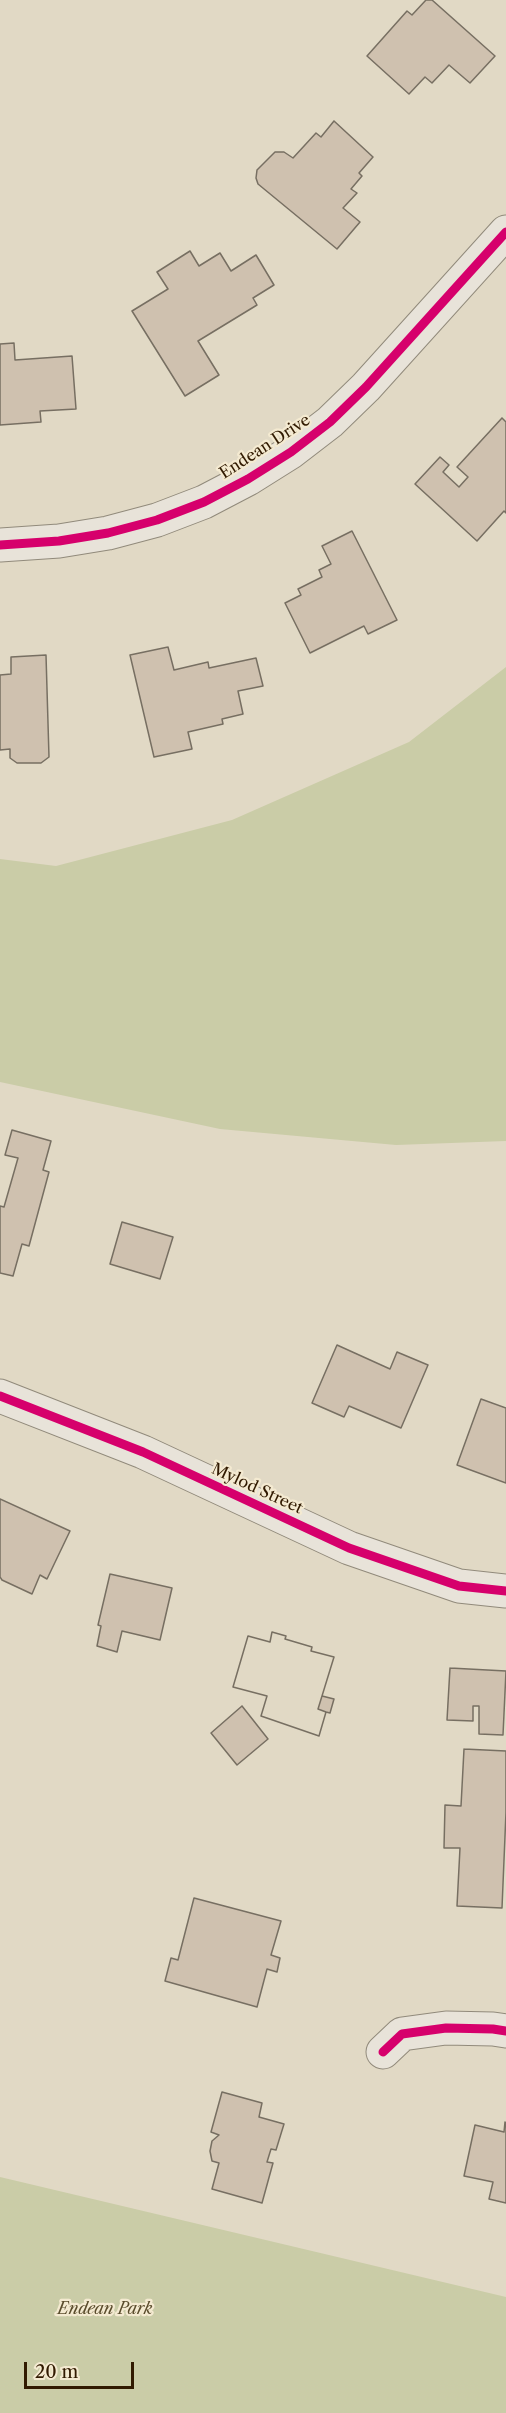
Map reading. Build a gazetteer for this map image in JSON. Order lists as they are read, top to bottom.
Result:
{
  "streets": {
    "street": ["Endean Drive", "Mylod Street"]
  },
  "parks": ["Endean Park"],
  "scale_bar": "20 m"
}
